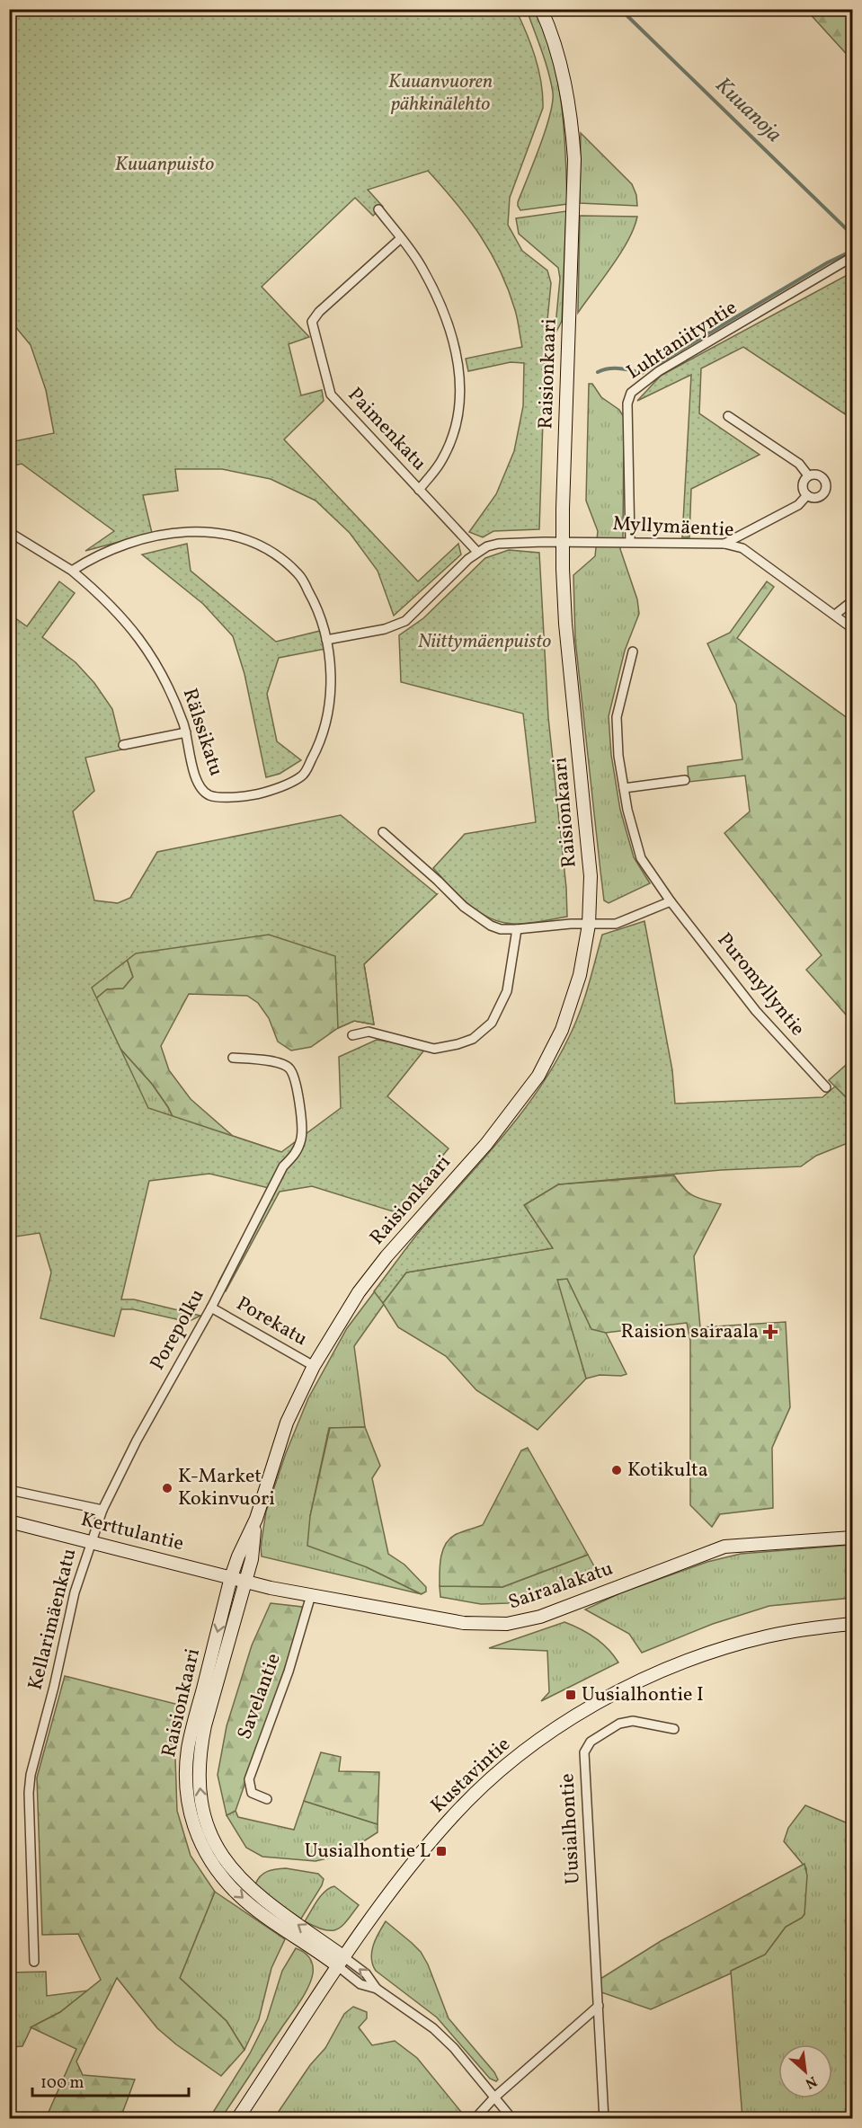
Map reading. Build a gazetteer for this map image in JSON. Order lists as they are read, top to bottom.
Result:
{
  "streets": {
    "main road": [
      "Raisionkaari",
      "Kerttulantie",
      "Sairaalakatu",
      "Kustavintie"
    ],
    "street": [
      "Luhtaniityntie",
      "Paimenkatu",
      "Myllymäentie",
      "Rälssikatu",
      "Puromyllyntie",
      "Porekatu",
      "Porepolku",
      "Kellarimäenkatu",
      "Savelantie",
      "Uusialhontie"
    ]
  },
  "crossings": [
    ["Luhtaniityntie", "Myllymäentie"],
    ["Raisionkaari", "Myllymäentie"],
    ["Raisionkaari", "Porekatu"],
    ["Raisionkaari", "Kerttulantie"],
    ["Raisionkaari", "Sairaalakatu"],
    ["Raisionkaari", "Kustavintie"],
    ["Paimenkatu", "Myllymäentie"],
    ["Porekatu", "Porepolku"],
    ["Porepolku", "Kerttulantie"],
    ["Porepolku", "Kellarimäenkatu"],
    ["Kerttulantie", "Sairaalakatu"],
    ["Kerttulantie", "Kellarimäenkatu"],
    ["Sairaalakatu", "Savelantie"]
  ],
  "water": ["Kuuanoja"],
  "parks": ["Kuuanvuoren pähkinälehto", "Kuuanpuisto", "Niittymäenpuisto"],
  "places": {
    "health": ["Raision sairaala"],
    "other": ["Kotikulta", "K-Market Kokinvuori"],
    "transit": ["Uusialhontie I", "Uusialhontie L"]
  },
  "scale_bar": "100 m",
  "north": "bottom right"
}
